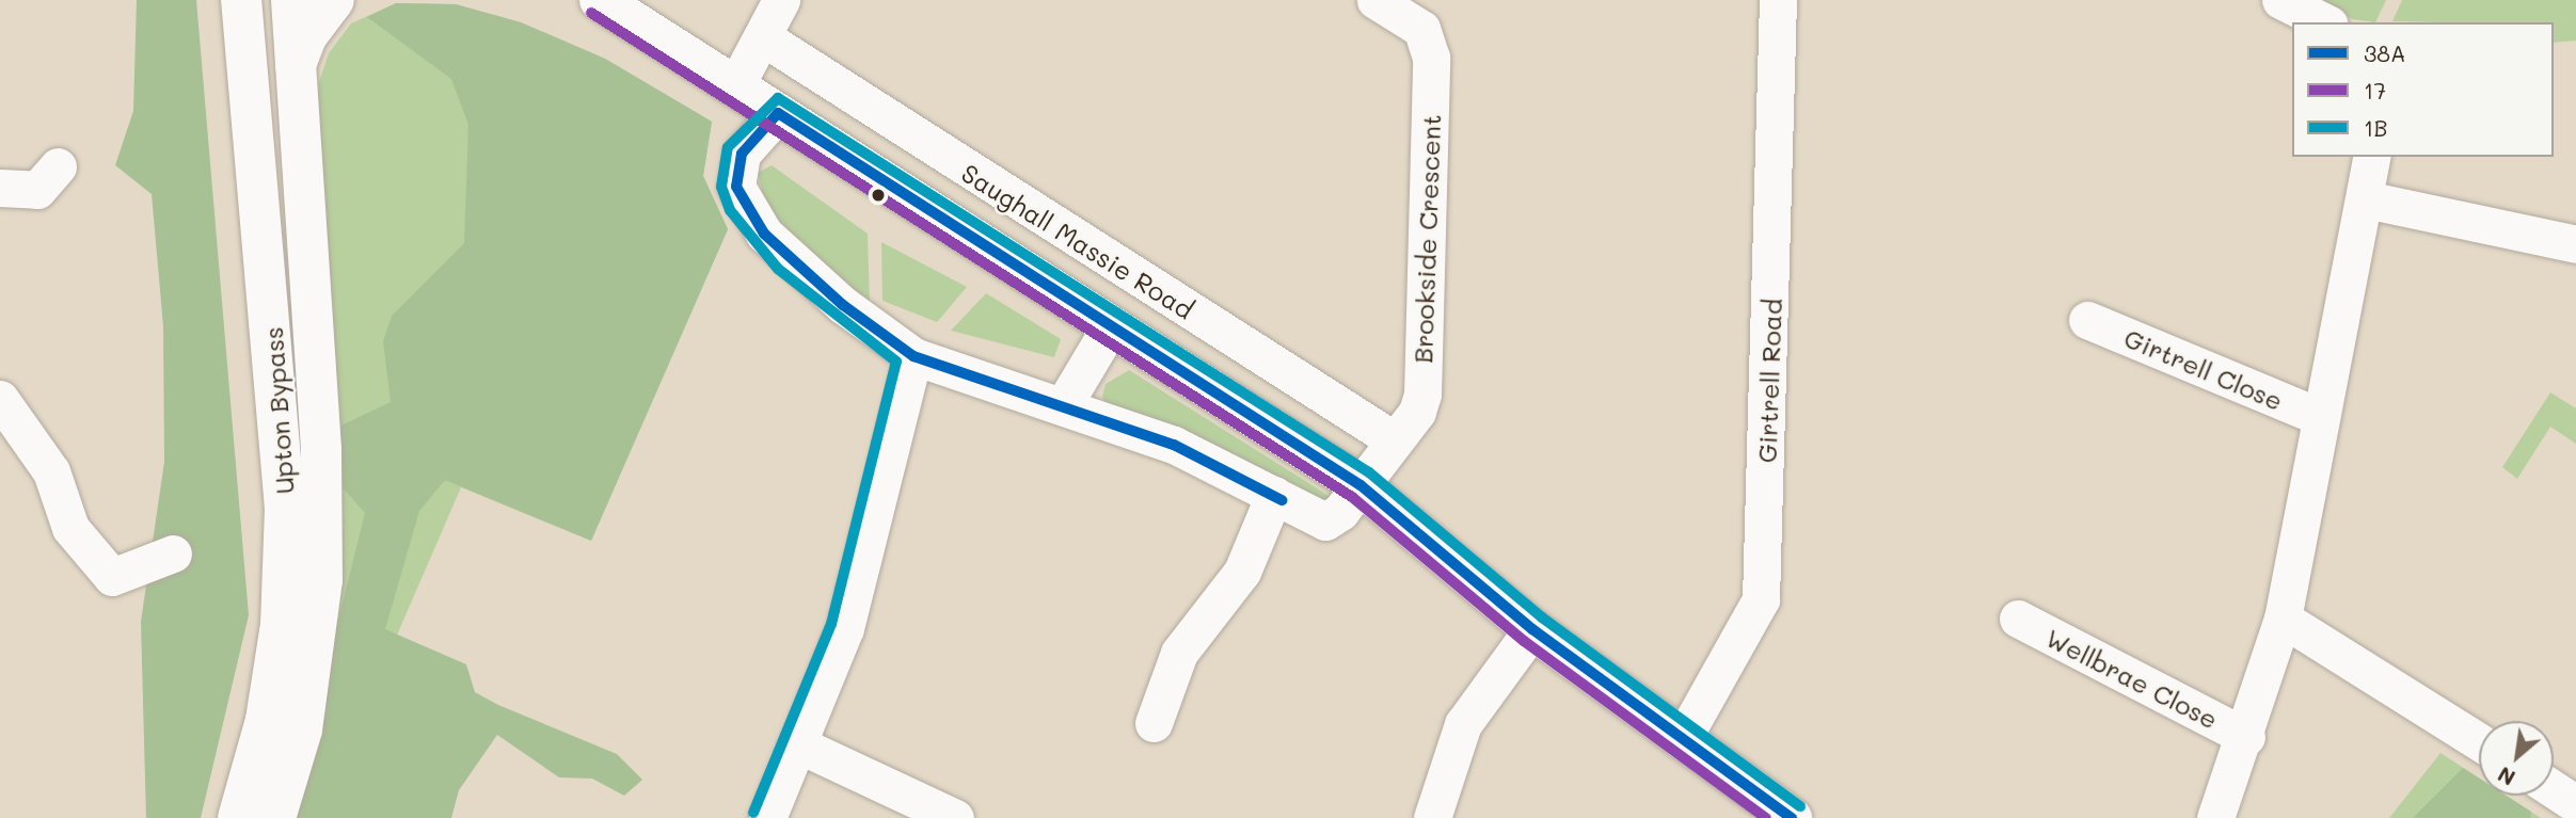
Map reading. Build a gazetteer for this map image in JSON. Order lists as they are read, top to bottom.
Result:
{
  "streets": {
    "main road": ["Saughall Massie Road", "Upton Bypass"],
    "street": [
      "Brookside Crescent",
      "Girtrell Close",
      "Girtrell Road",
      "Wellbrae Close"
    ]
  },
  "crossings": [
    ["Brookside Crescent", "Saughall Massie Road"],
    ["Saughall Massie Road", "Girtrell Road"]
  ],
  "lines": ["transit line 17", "transit line 1B", "transit line 38A"],
  "legend": ["38A", "17", "1B"],
  "north": "bottom left"
}
